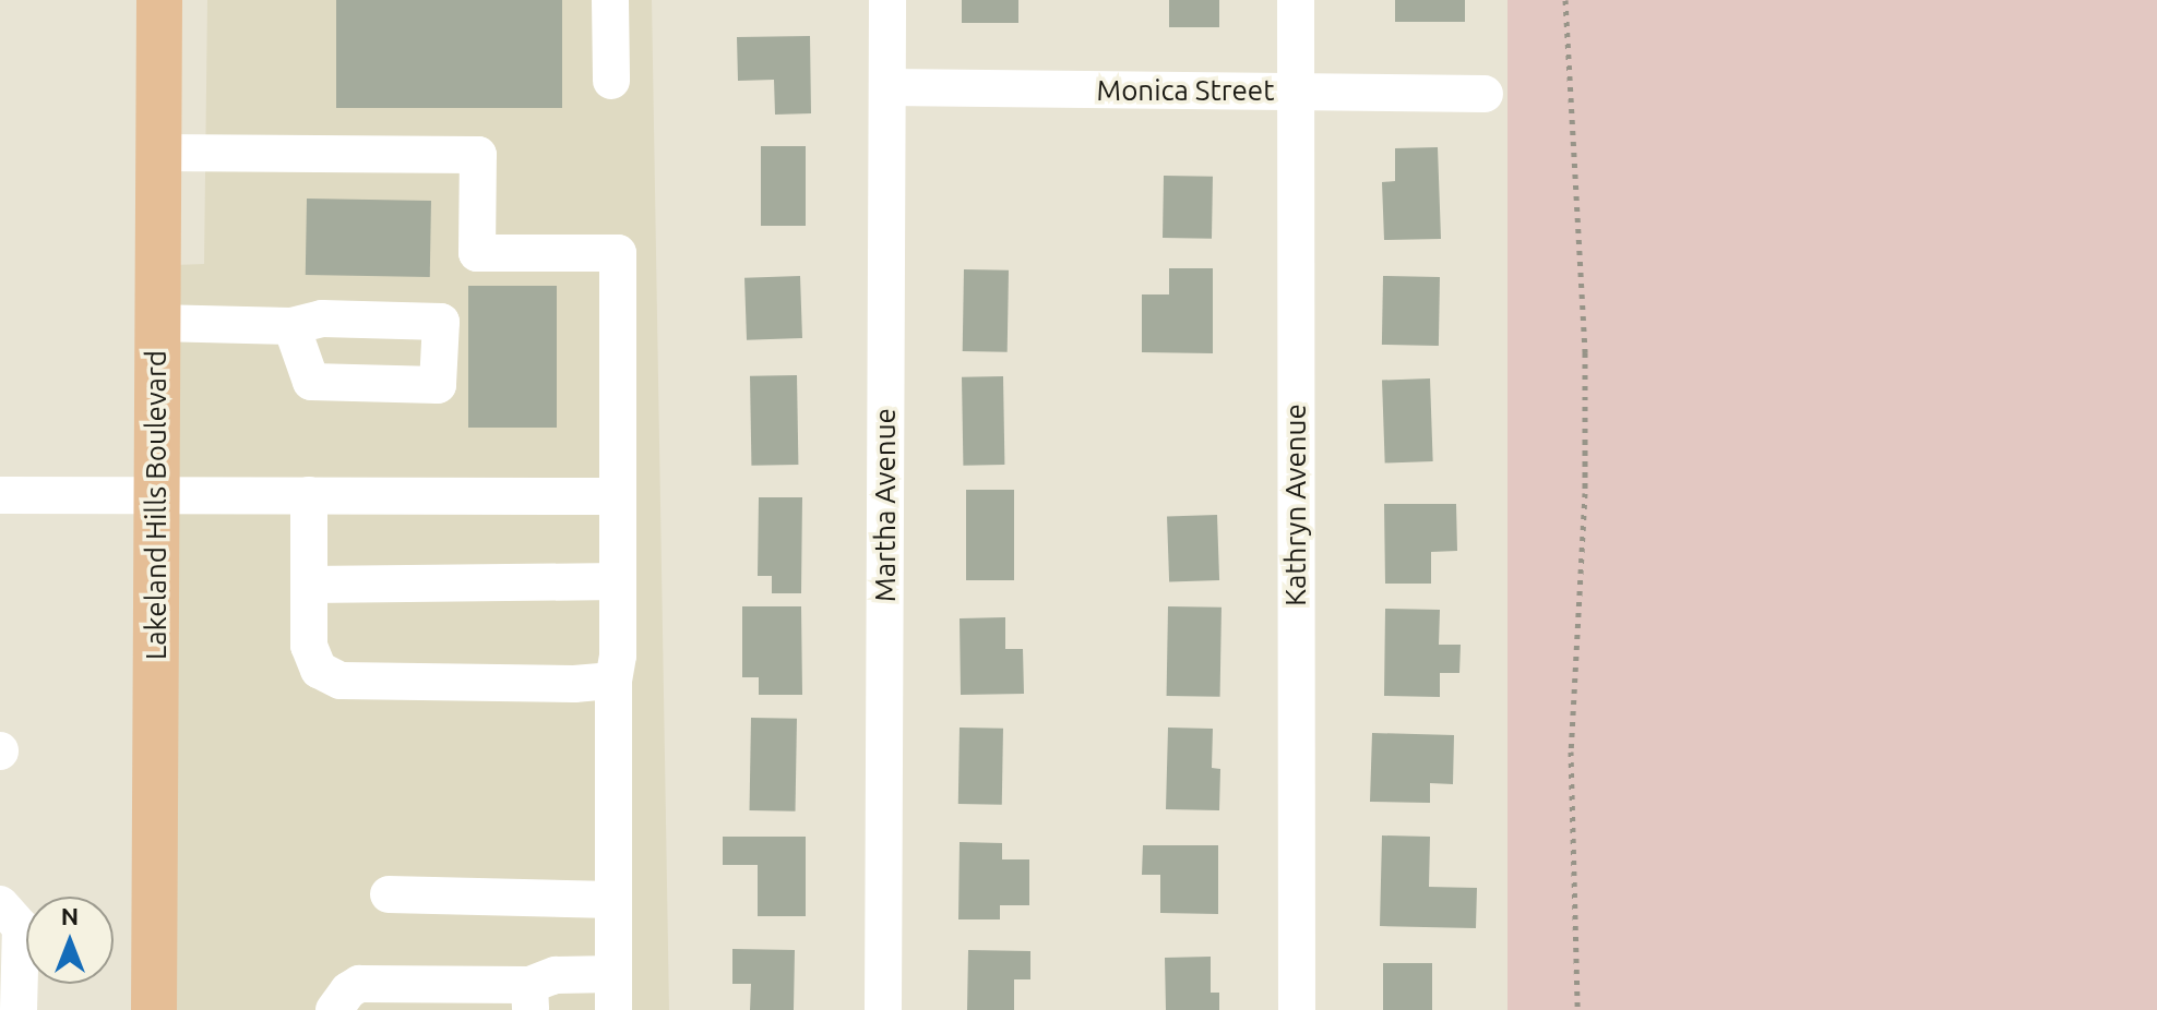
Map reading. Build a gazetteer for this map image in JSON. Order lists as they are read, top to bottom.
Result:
{
  "streets": {
    "main road": ["Lakeland Hills Boulevard"],
    "street": ["Monica Street", "Martha Avenue", "Kathryn Avenue"]
  },
  "crossings": [
    ["Monica Street", "Martha Avenue"],
    ["Monica Street", "Kathryn Avenue"]
  ],
  "north": "top"
}
